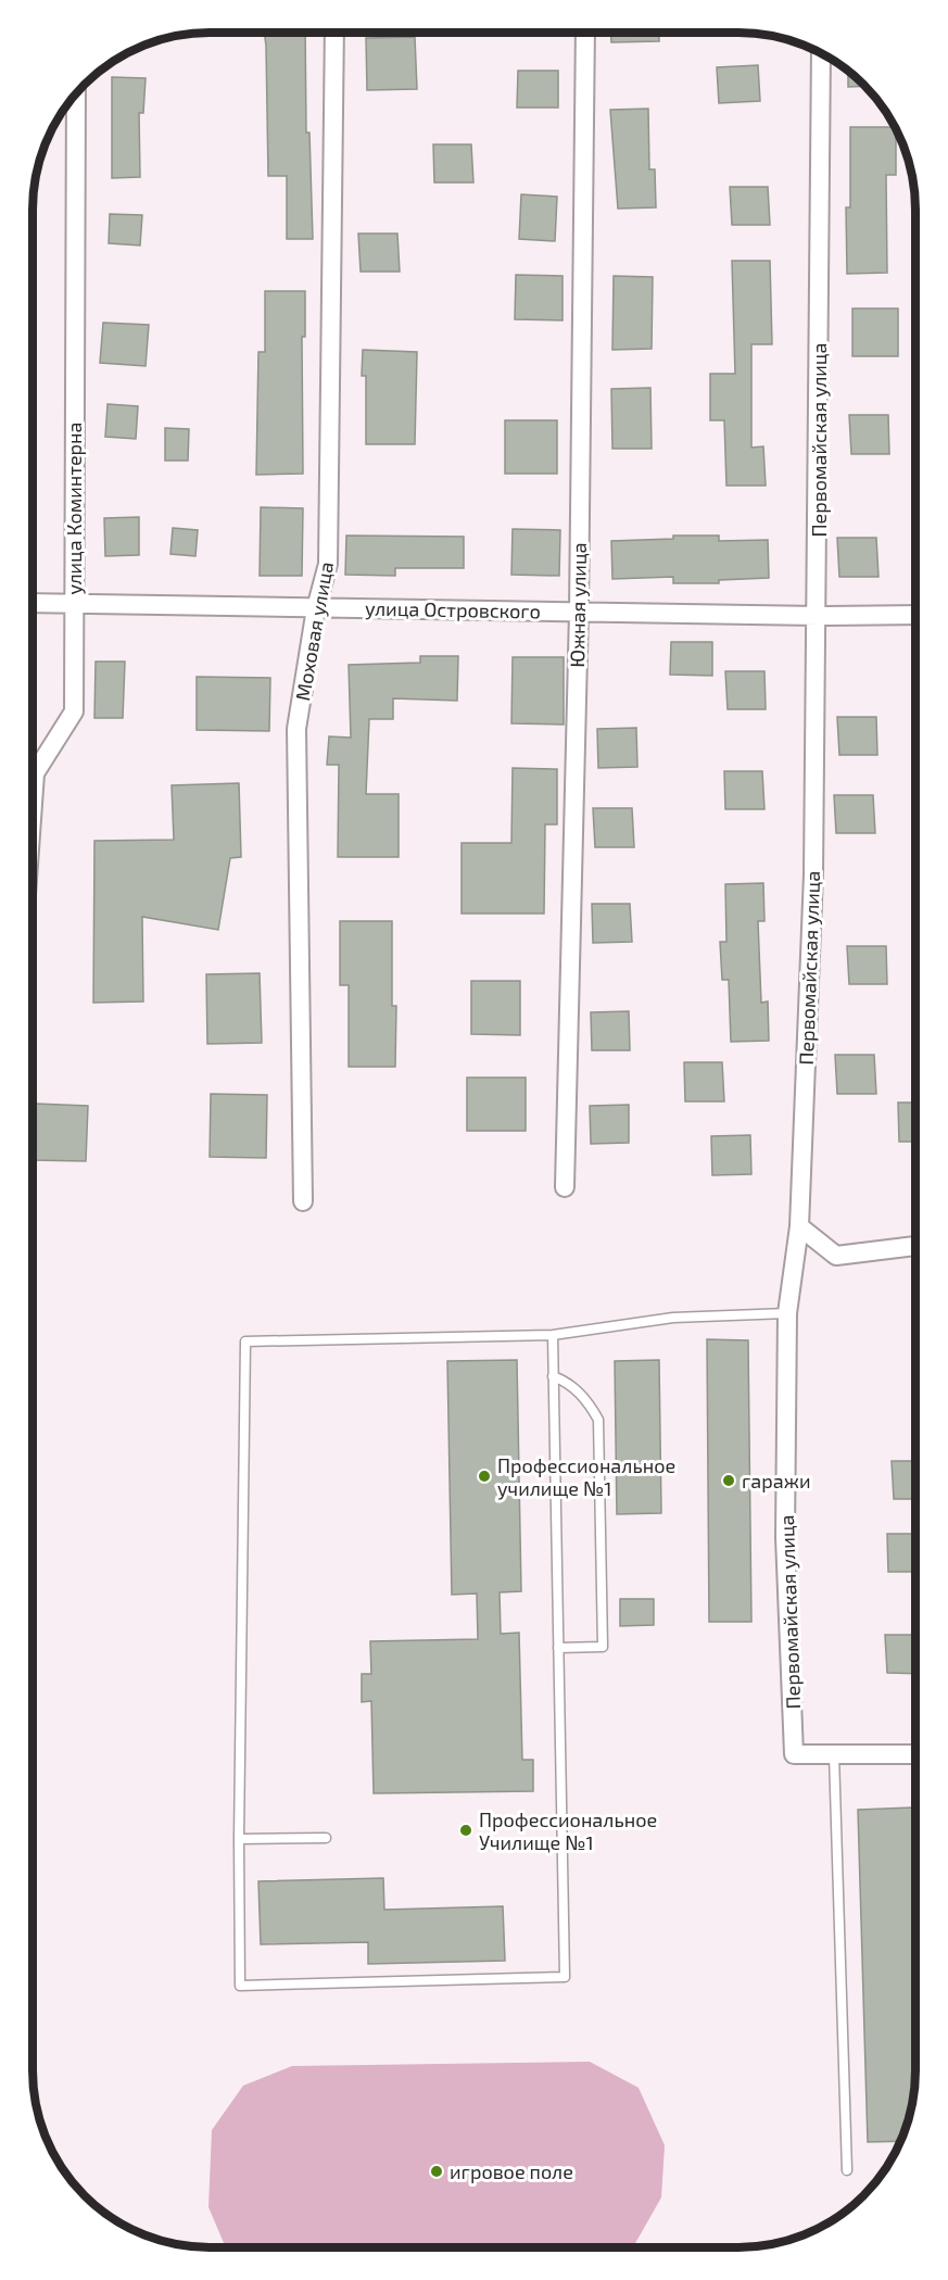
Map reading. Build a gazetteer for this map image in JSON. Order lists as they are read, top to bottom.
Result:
{
  "streets": {
    "street": [
      "Первомайская улица",
      "улица Коминтерна",
      "Южная улица",
      "улица Островского",
      "Моховая улица"
    ]
  },
  "crossings": [
    ["Первомайская улица", "улица Островского"],
    ["улица Коминтерна", "улица Островского"],
    ["Южная улица", "улица Островского"],
    ["улица Островского", "Моховая улица"]
  ],
  "places": [
    "Профессиональное училище №1",
    "гаражи",
    "Профессиональное Училище №1",
    "игровое поле"
  ]
}
